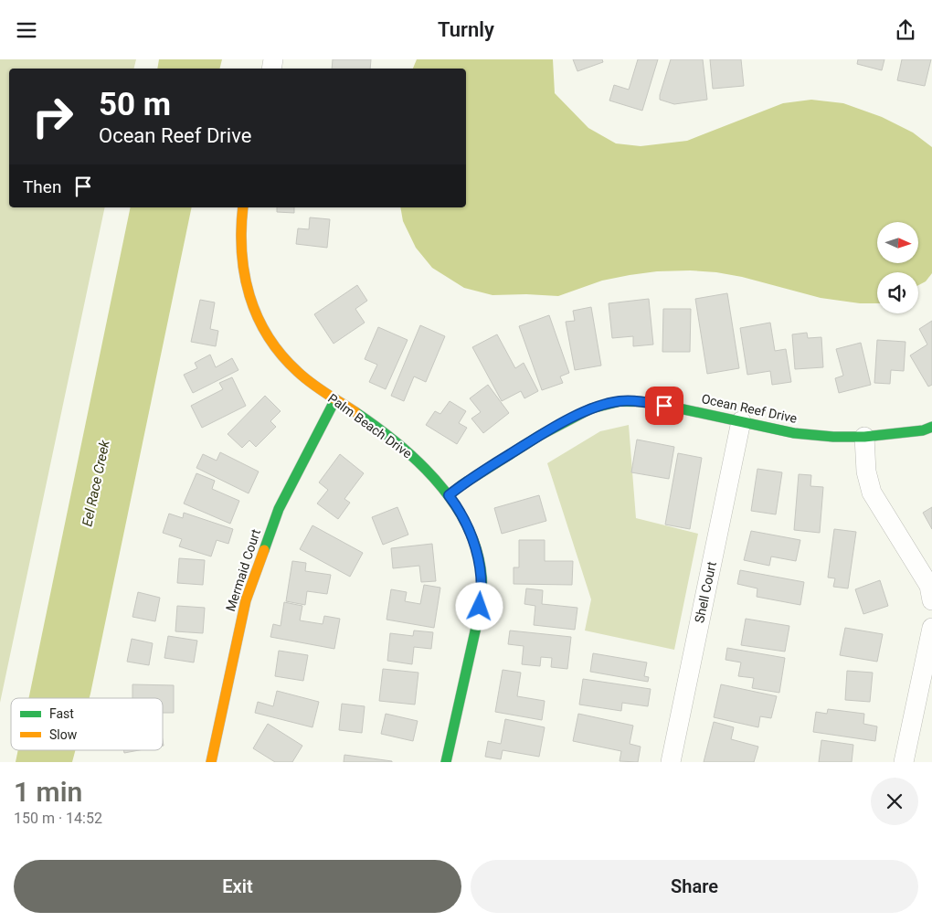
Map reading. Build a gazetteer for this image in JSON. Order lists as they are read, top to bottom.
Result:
{
  "streets": {
    "street": [
      "Ocean Reef Drive",
      "Palm Beach Drive",
      "Mermaid Court",
      "Shell Court"
    ]
  },
  "crossings": [
    ["Ocean Reef Drive", "Palm Beach Drive"],
    ["Ocean Reef Drive", "Shell Court"],
    ["Palm Beach Drive", "Mermaid Court"]
  ],
  "water": ["Eel Race Creek"],
  "legend": ["Fast", "Slow"],
  "north": "right",
  "page": {
    "header": "Turnly",
    "turn": ["50 m", "Ocean Reef Drive"],
    "then": "Then",
    "heading": ["1 min", "150 m · 14:52"],
    "buttons": ["Exit", "Share"]
  }
}
